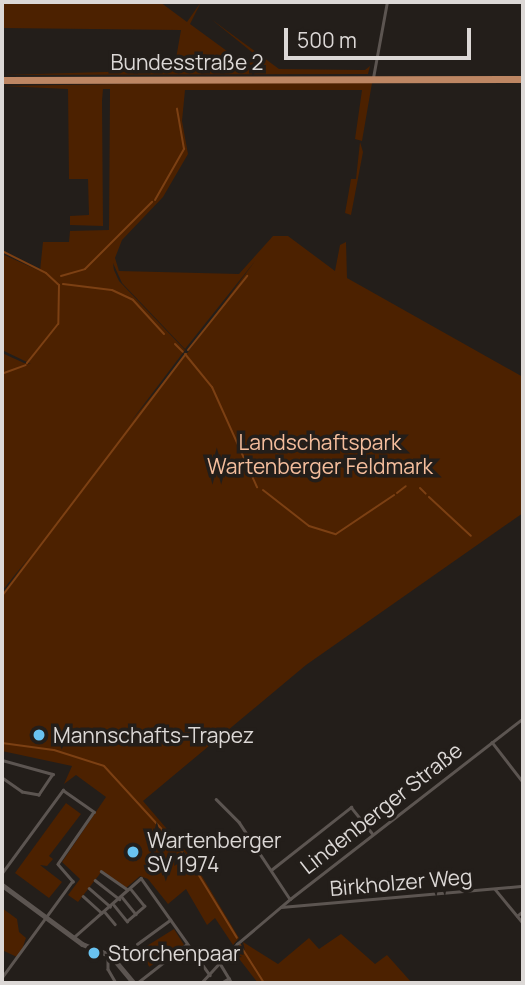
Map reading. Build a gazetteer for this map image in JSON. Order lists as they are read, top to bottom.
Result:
{
  "streets": {
    "main road": ["Bundesstraße 2"],
    "street": ["Lindenberger Straße", "Birkholzer Weg"]
  },
  "crossings": [
    ["Lindenberger Straße", "Birkholzer Weg"]
  ],
  "parks": ["Landschaftspark Wartenberger Feldmark"],
  "places": ["Mannschafts-Trapez", "Wartenberger SV 1974", "Storchenpaar"],
  "scale_bar": "500 m"
}
